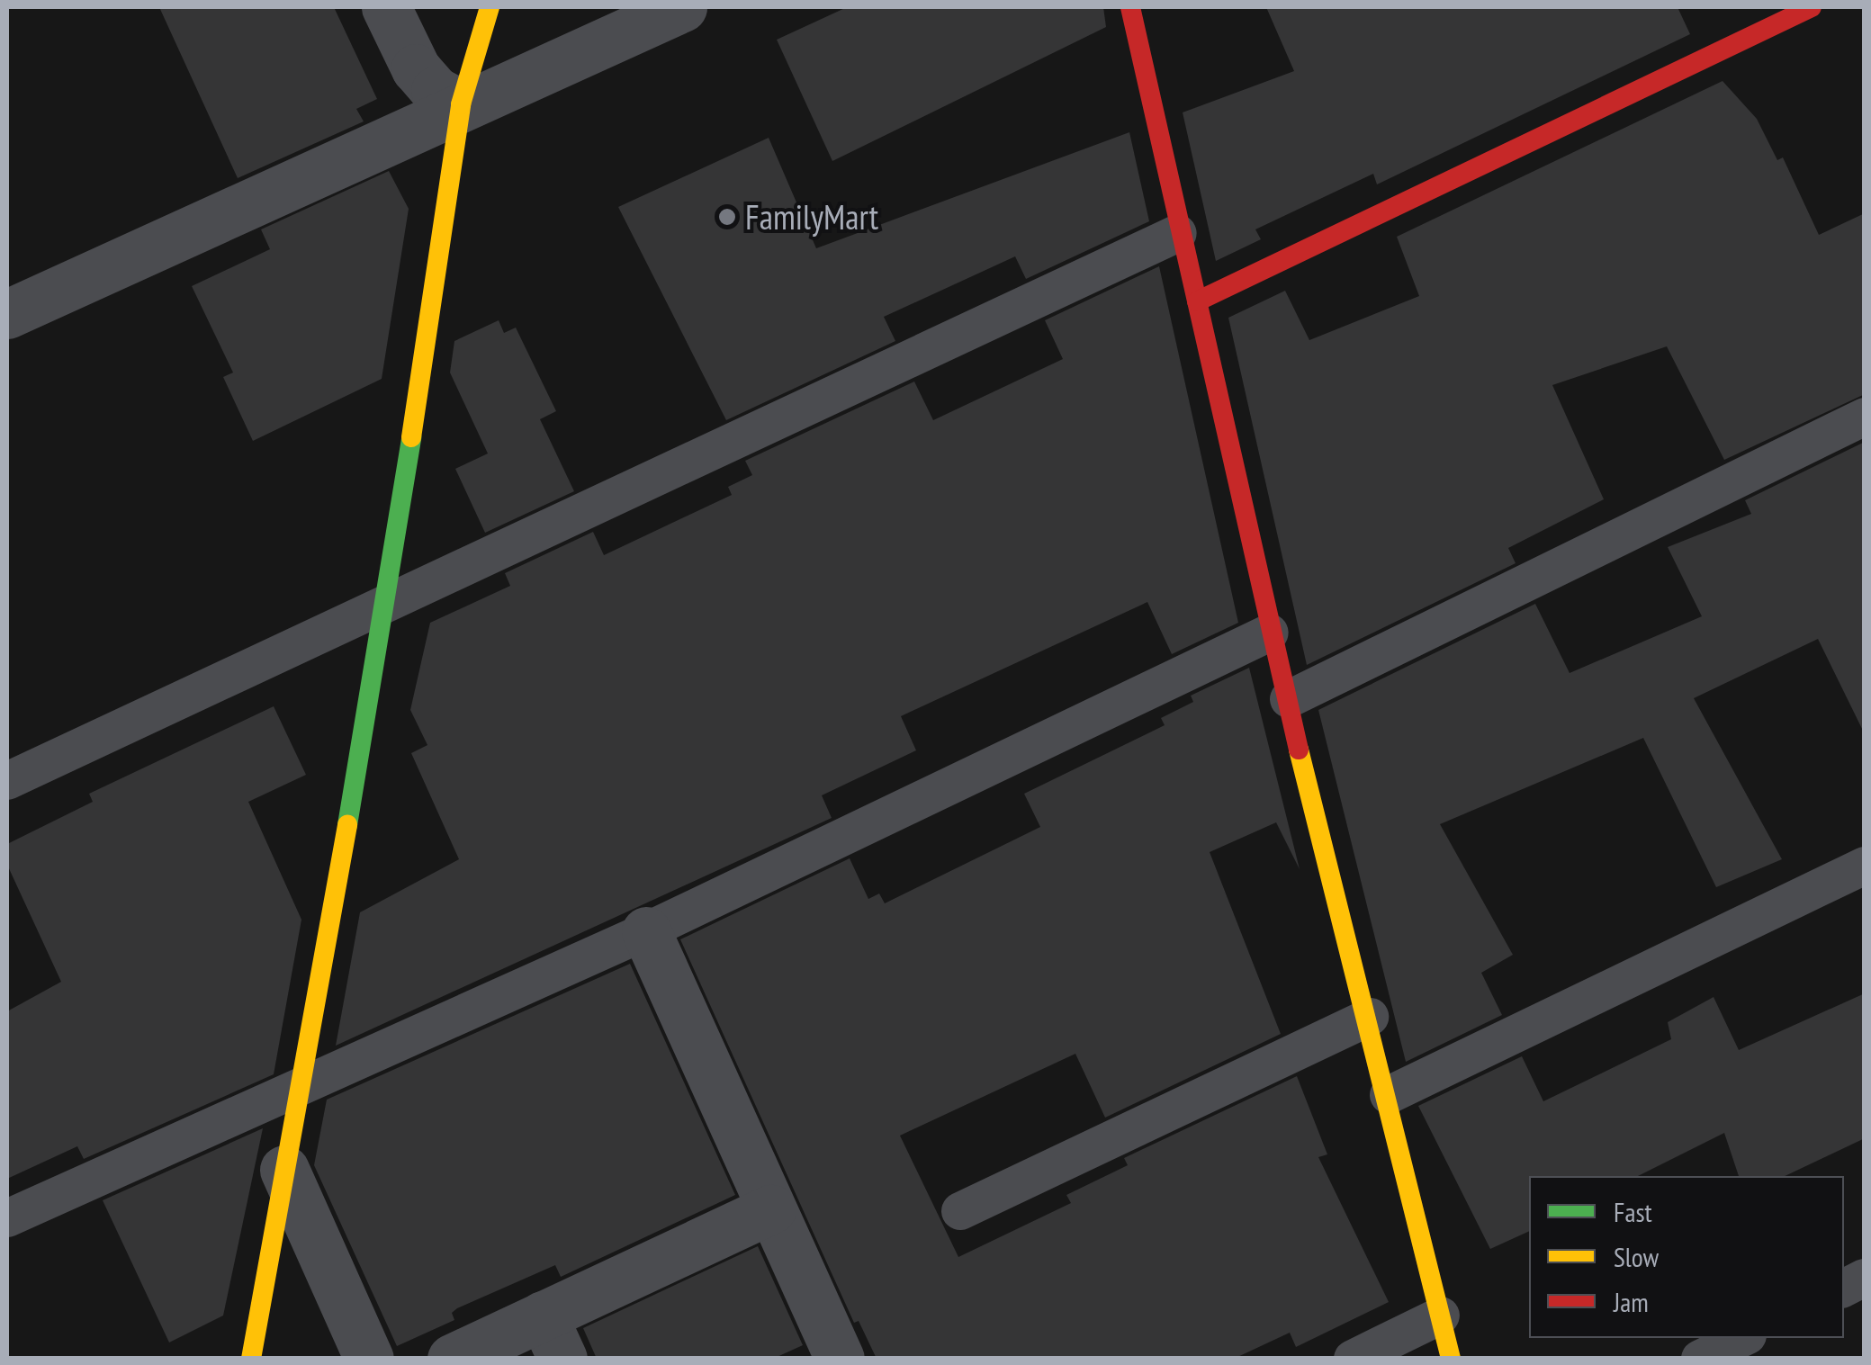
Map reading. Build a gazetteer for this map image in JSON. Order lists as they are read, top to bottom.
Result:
{
  "places": ["FamilyMart"],
  "legend": ["Fast", "Slow", "Jam"]
}
